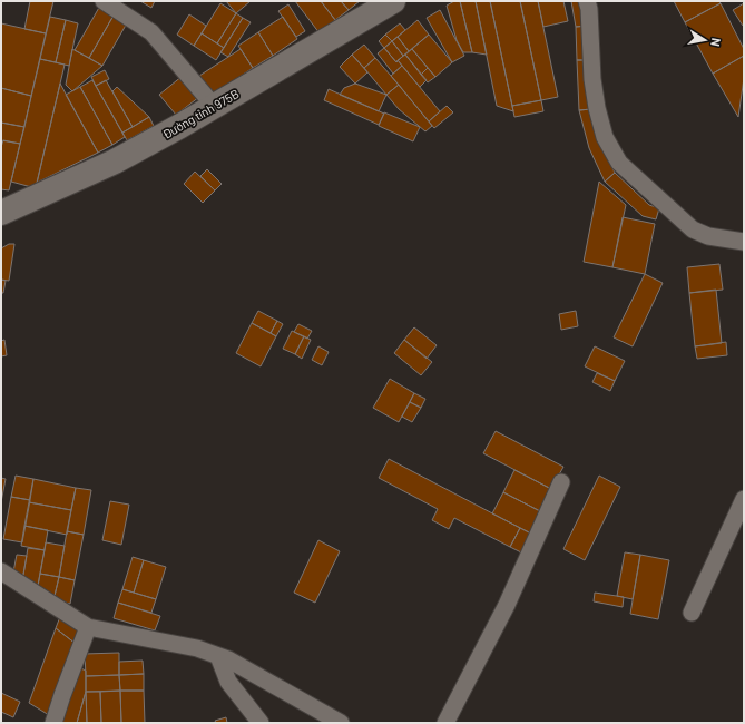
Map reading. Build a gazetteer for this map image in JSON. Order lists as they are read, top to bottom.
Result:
{
  "streets": {
    "main road": ["Đường tỉnh 975B"]
  },
  "north": "right"
}
